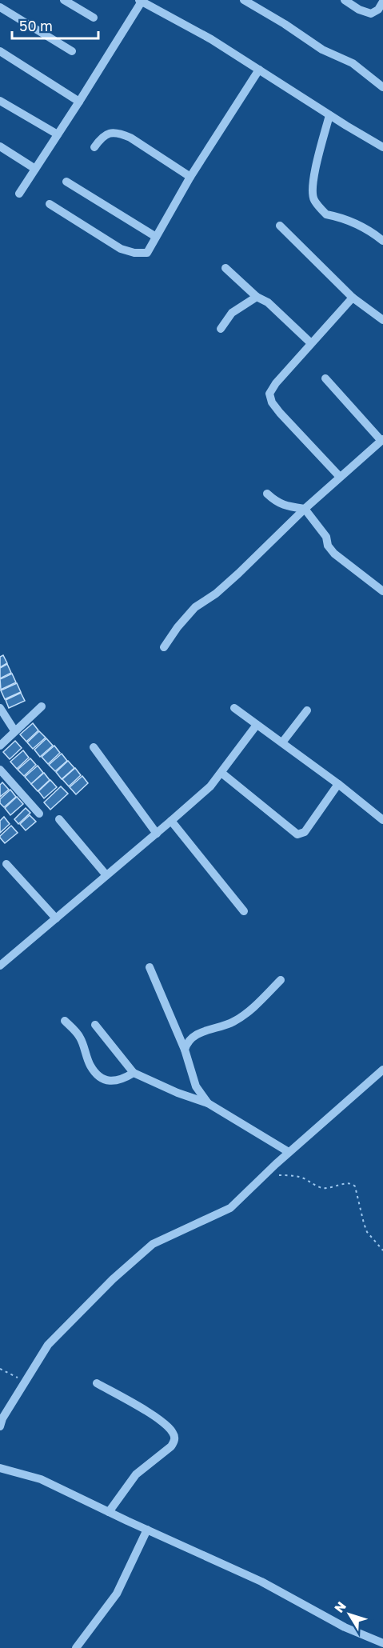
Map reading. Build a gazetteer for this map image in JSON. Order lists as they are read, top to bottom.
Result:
{
  "scale_bar": "50 m",
  "north": "top left"
}
